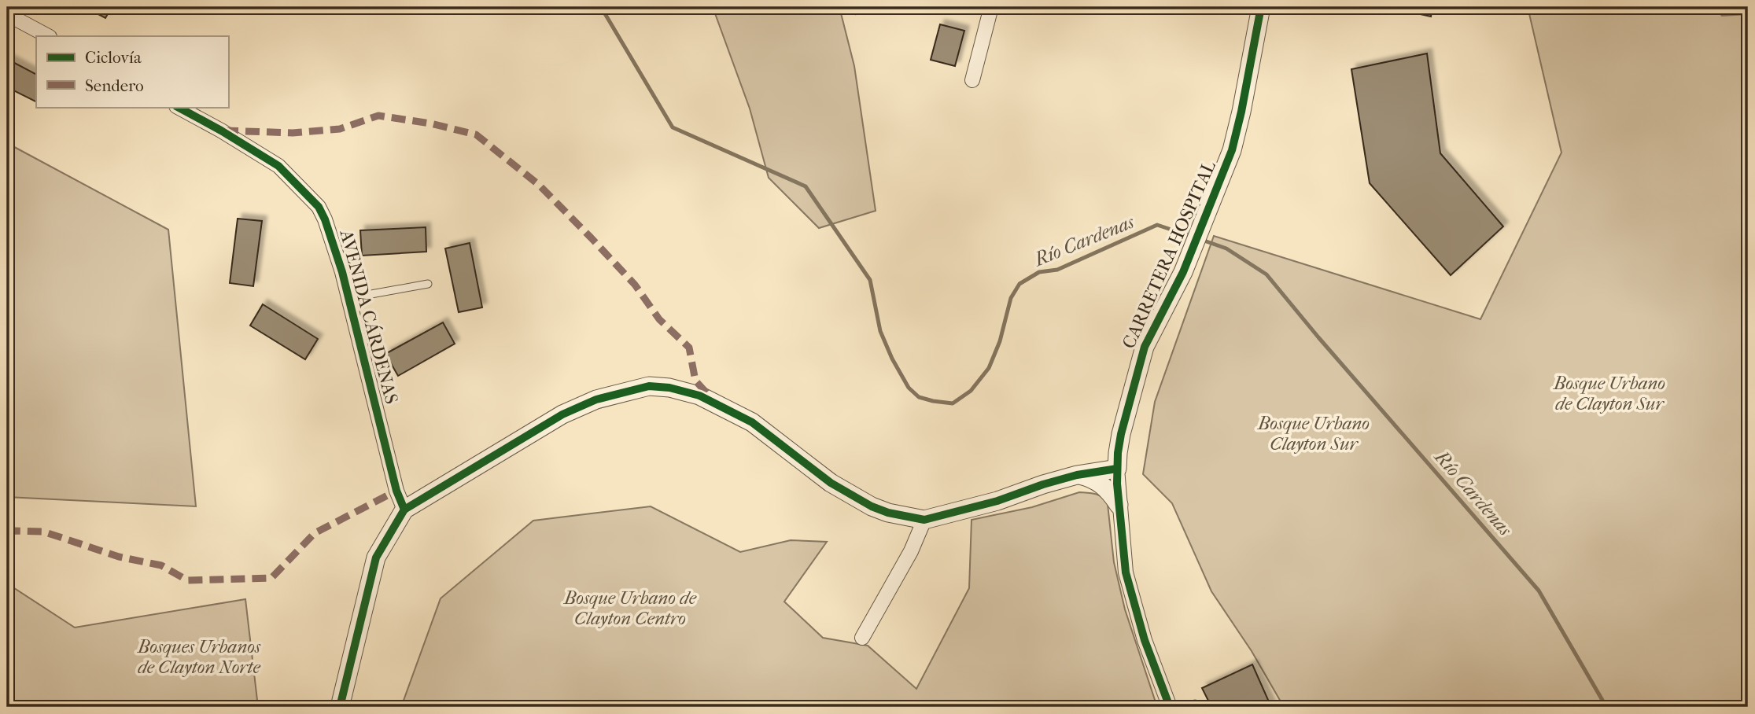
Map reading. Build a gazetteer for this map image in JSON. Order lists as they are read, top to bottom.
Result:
{
  "streets": {
    "street": ["CARRETERA HOSPITAL", "AVENIDA CÁRDENAS"]
  },
  "water": ["Río Cardenas"],
  "parks": [
    "Bosque Urbano de Clayton Sur",
    "Bosque Urbano Clayton Sur",
    "Bosque Urbano de Clayton Centro",
    "Bosques Urbanos de Clayton Norte"
  ],
  "legend": ["Ciclovía", "Sendero"]
}
